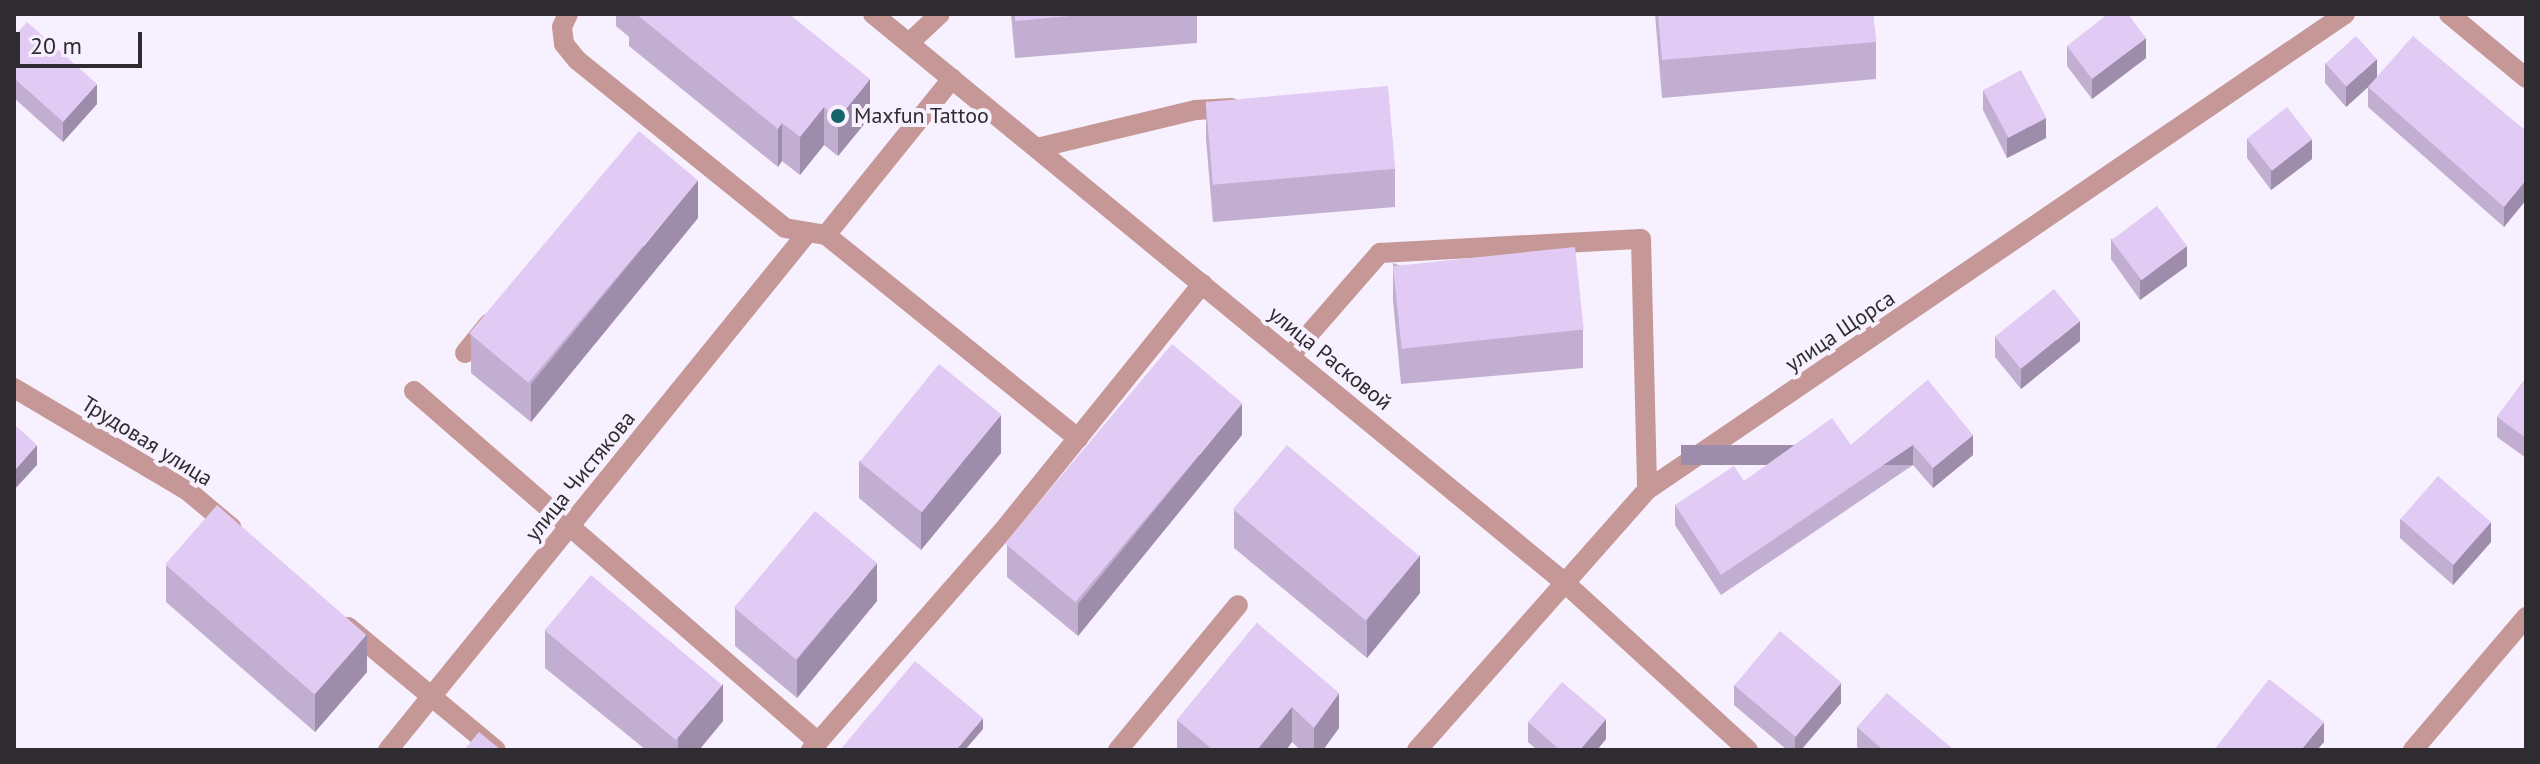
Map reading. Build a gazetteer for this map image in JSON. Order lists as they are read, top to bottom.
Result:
{
  "streets": {
    "street": [
      "улица Щорса",
      "улица Расковой",
      "Трудовая улица",
      "улица Чистякова"
    ]
  },
  "crossings": [
    ["улица Щорса", "улица Расковой"],
    ["улица Расковой", "улица Чистякова"]
  ],
  "places": ["Maxfun Tattoo"],
  "scale_bar": "20 m"
}
